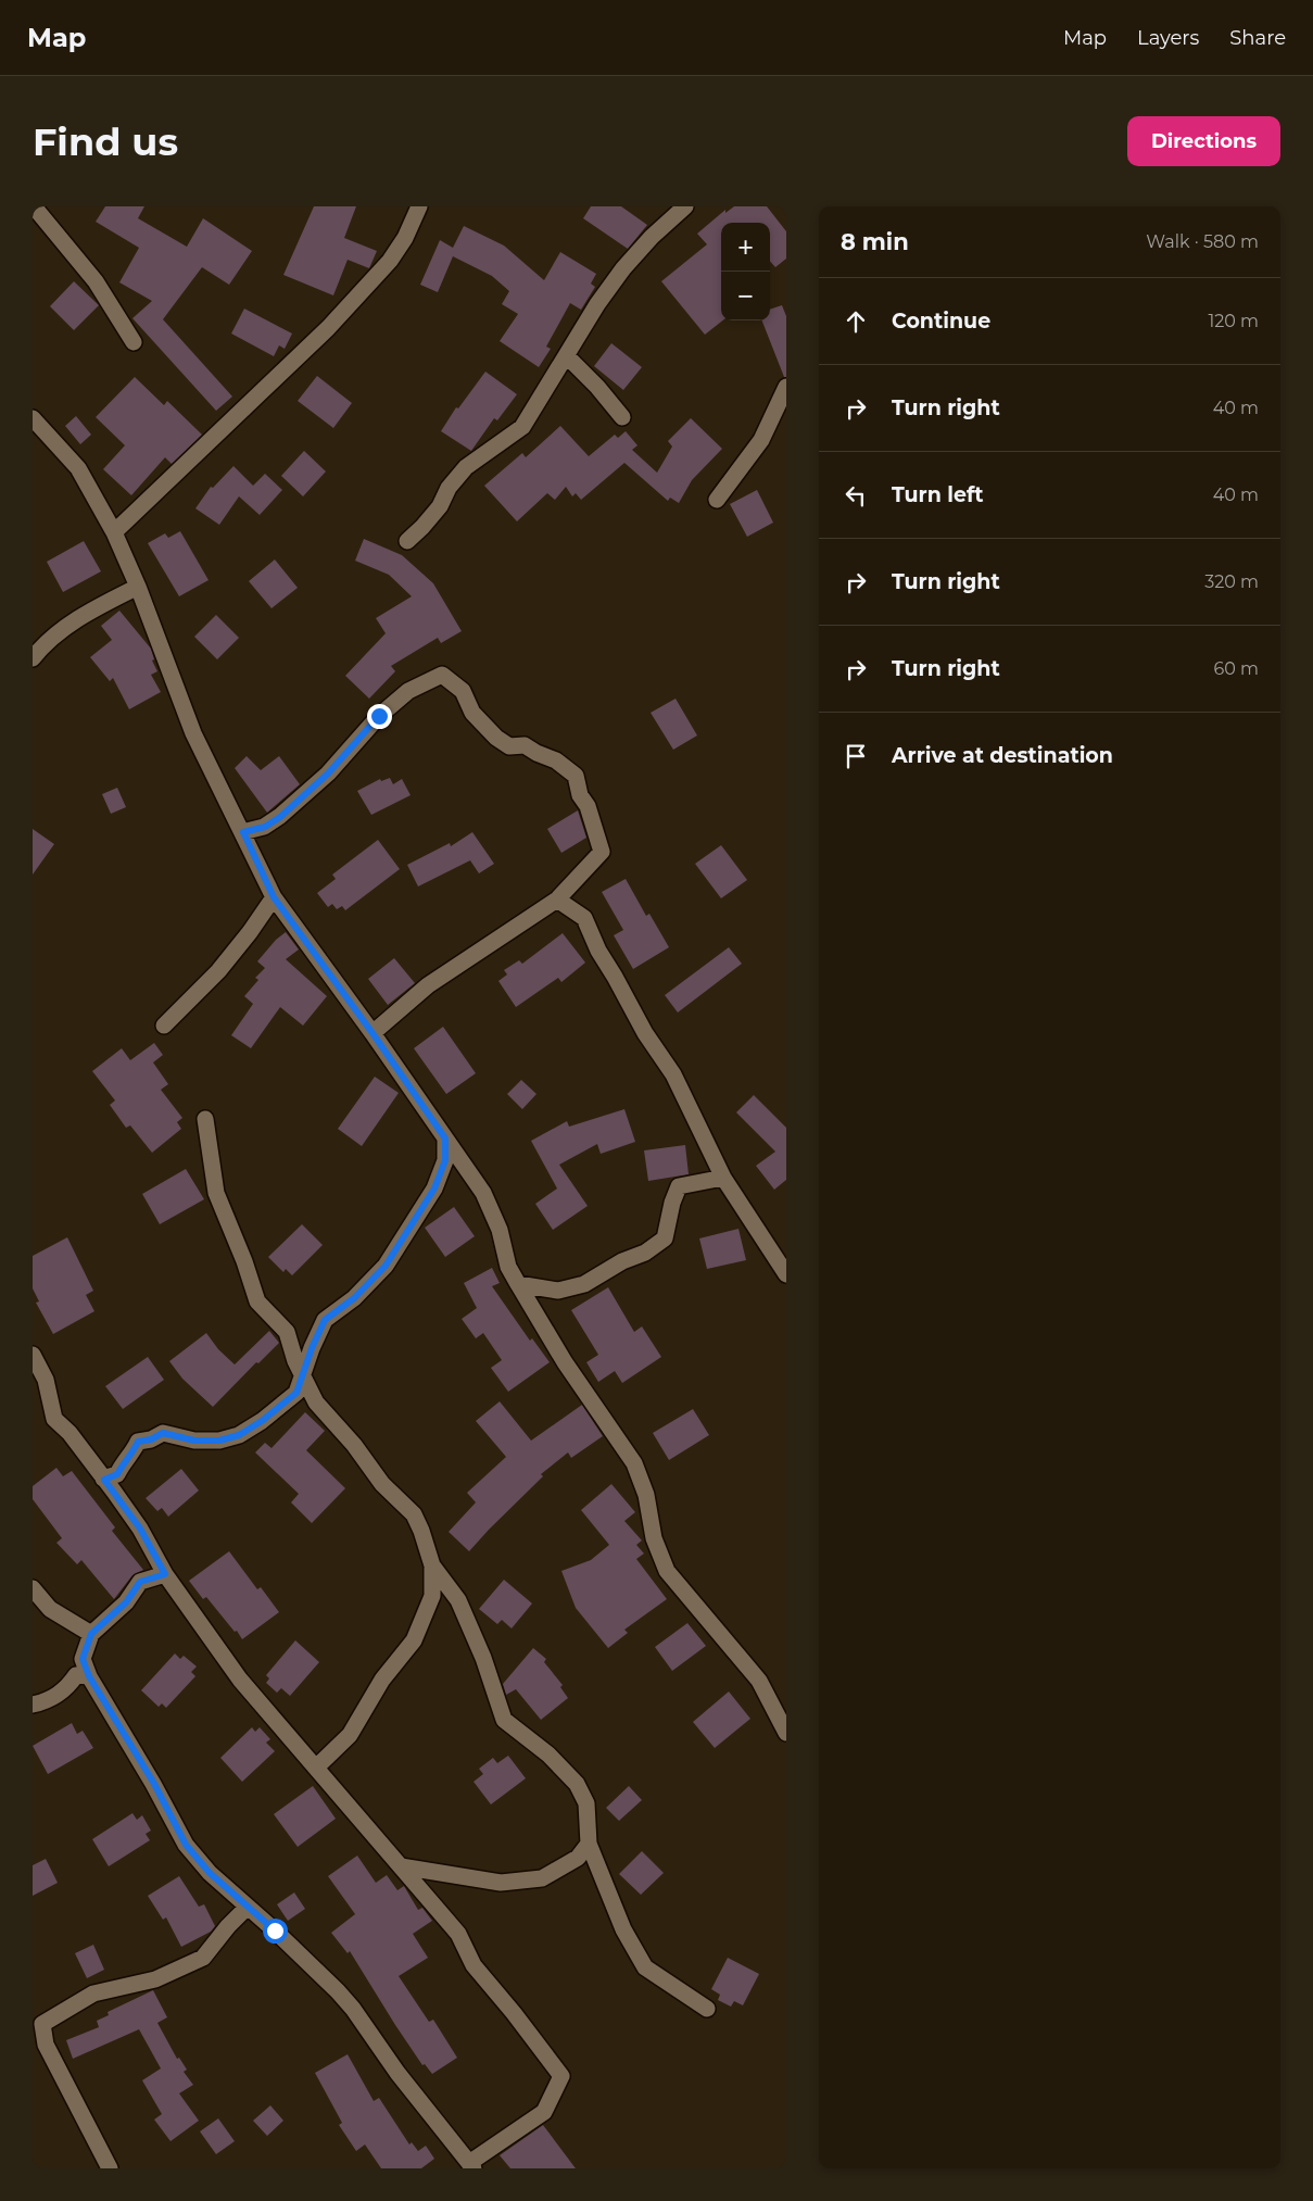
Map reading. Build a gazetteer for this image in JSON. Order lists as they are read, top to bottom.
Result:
{
  "page": {
    "header": "Map",
    "nav": ["Map", "Layers", "Share"],
    "buttons": "Directions",
    "title": "Find us",
    "heading": ["8 min", "Walk · 580 m"],
    "map_buttons": ["+", "−"],
    "list": [
      ["Continue", "120 m"],
      ["Turn right", "40 m"],
      ["Turn left", "40 m"],
      ["Turn right", "320 m"],
      ["Turn right", "60 m"],
      "Arrive at destination"
    ]
  }
}
